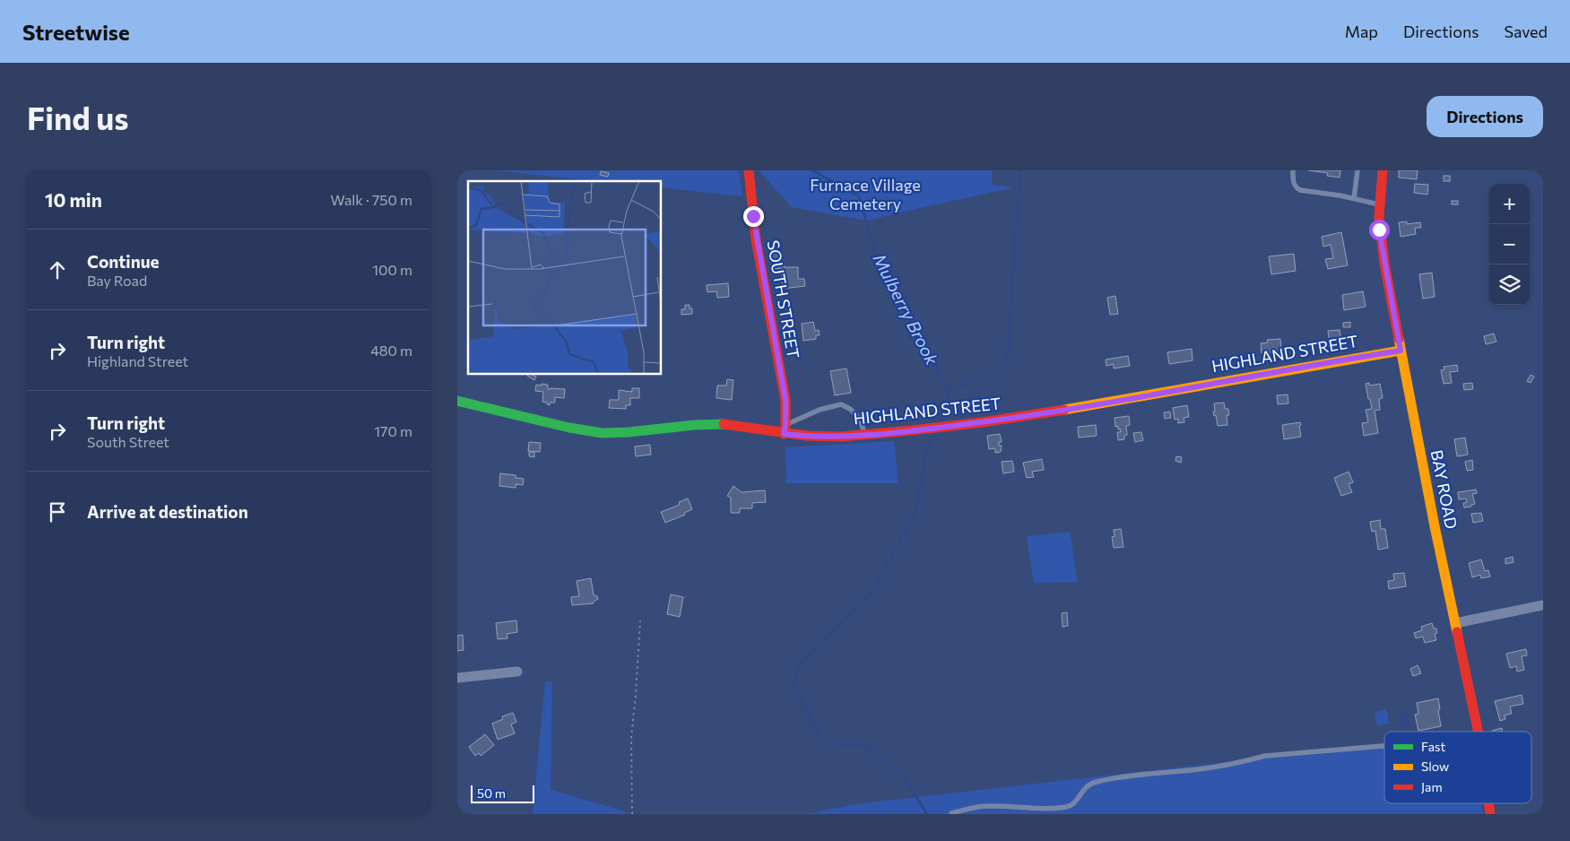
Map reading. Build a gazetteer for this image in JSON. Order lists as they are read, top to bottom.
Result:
{
  "streets": {
    "street": ["SOUTH STREET", "HIGHLAND STREET", "BAY ROAD"]
  },
  "crossings": [
    ["SOUTH STREET", "HIGHLAND STREET"],
    ["HIGHLAND STREET", "BAY ROAD"]
  ],
  "water": ["Mulberry Brook"],
  "parks": ["Furnace Village Cemetery"],
  "legend": ["Fast", "Slow", "Jam"],
  "scale_bar": "50 m",
  "page": {
    "header": "Streetwise",
    "nav": ["Map", "Directions", "Saved"],
    "buttons": "Directions",
    "title": "Find us",
    "heading": ["10 min", "Walk · 750 m"],
    "map_buttons": ["+", "−"],
    "list": [
      ["Continue", "Bay Road", "100 m"],
      ["Turn right", "Highland Street", "480 m"],
      ["Turn right", "South Street", "170 m"],
      "Arrive at destination"
    ],
    "scale": "50 m"
  }
}
